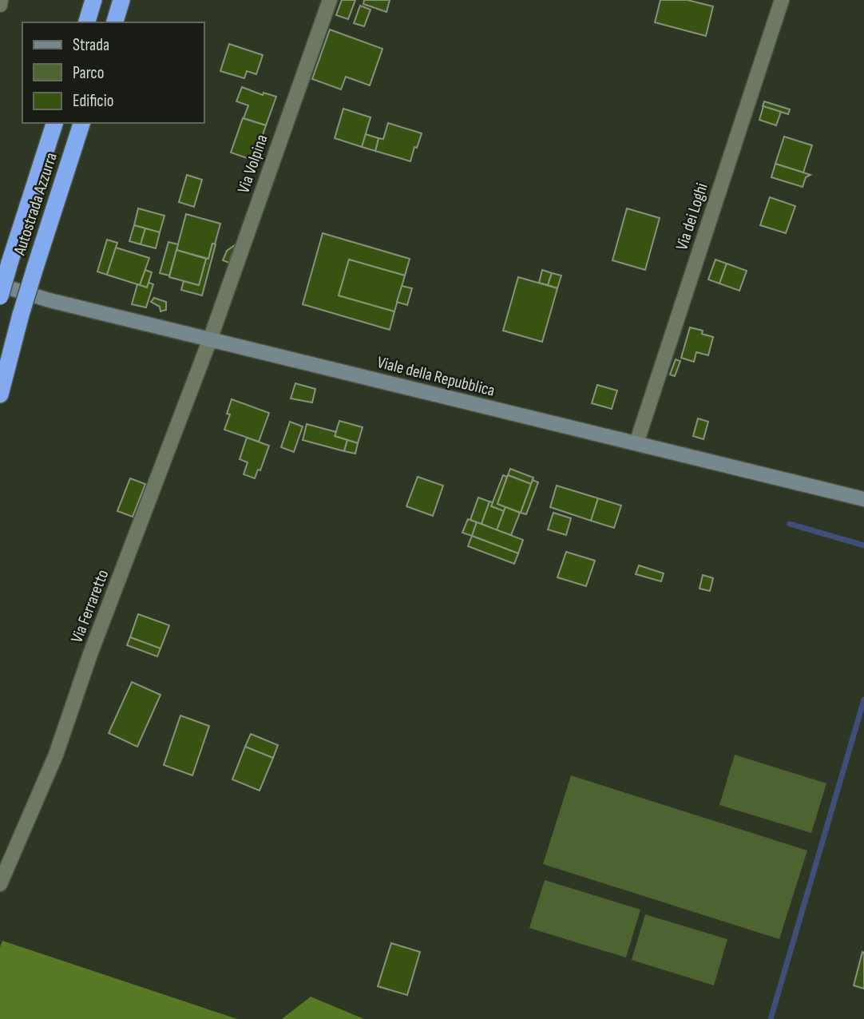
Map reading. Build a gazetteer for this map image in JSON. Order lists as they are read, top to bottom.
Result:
{
  "streets": {
    "highway": ["Autostrada Azzurra"],
    "main road": ["Viale della Repubblica"],
    "street": ["Via Volpina", "Via dei Loghi", "Via Ferraretto"]
  },
  "crossings": [
    ["Via Volpina", "Viale della Repubblica"],
    ["Via Volpina", "Via Ferraretto"],
    ["Via dei Loghi", "Viale della Repubblica"],
    ["Viale della Repubblica", "Via Ferraretto"]
  ],
  "legend": ["Strada", "Parco", "Edificio"]
}
